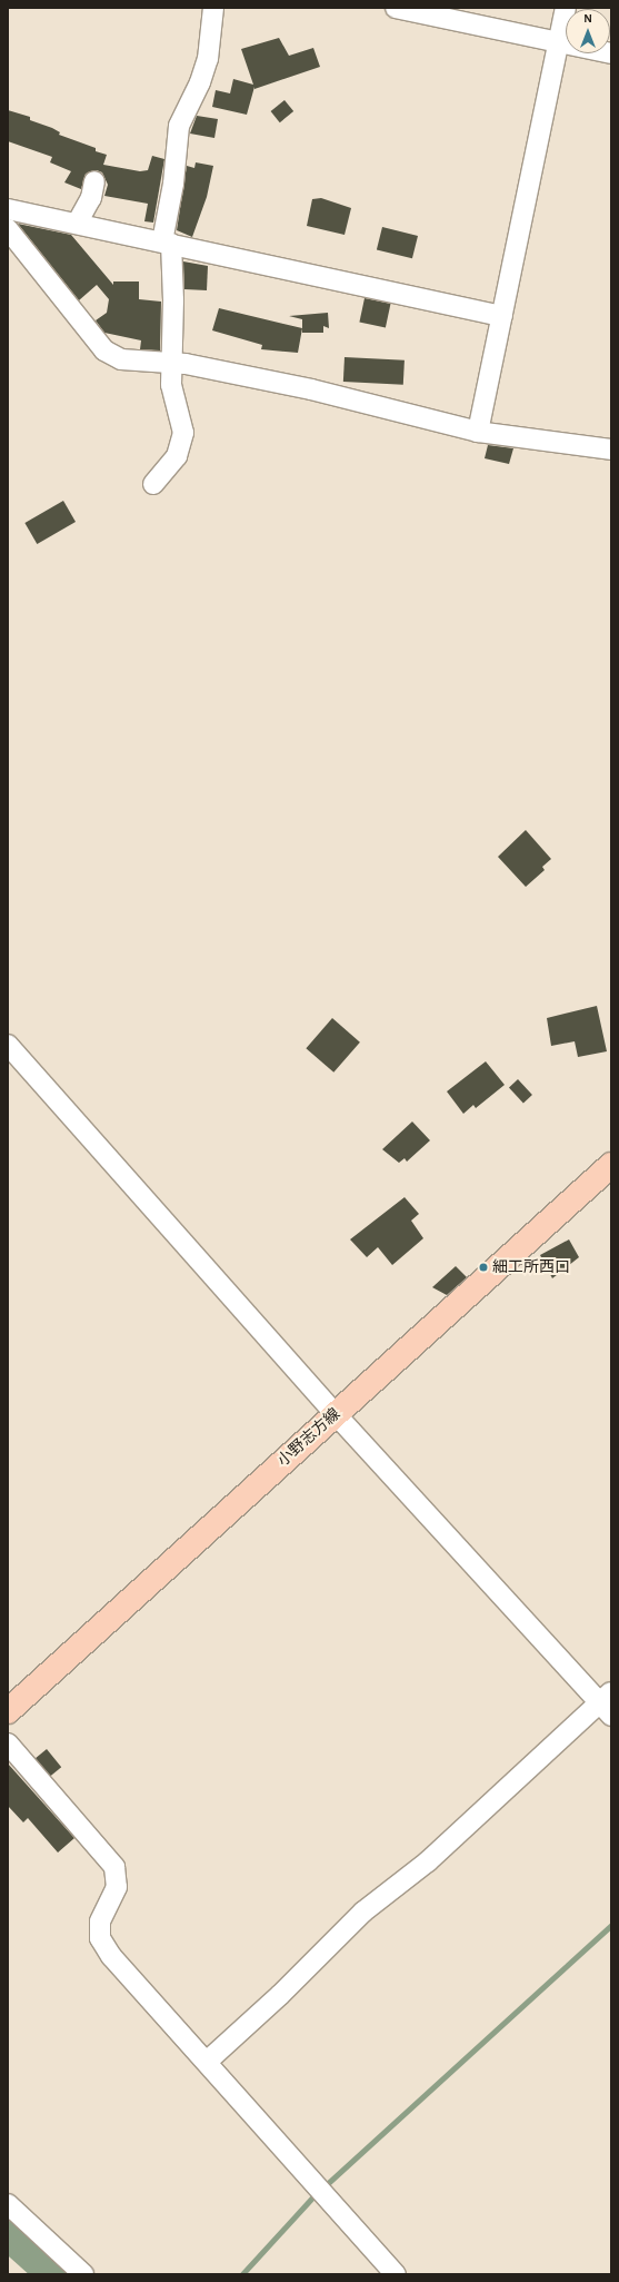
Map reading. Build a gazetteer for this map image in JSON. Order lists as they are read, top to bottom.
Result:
{
  "streets": {
    "main road": ["小野志方線"]
  },
  "places": ["細工所西口"],
  "north": "top"
}
